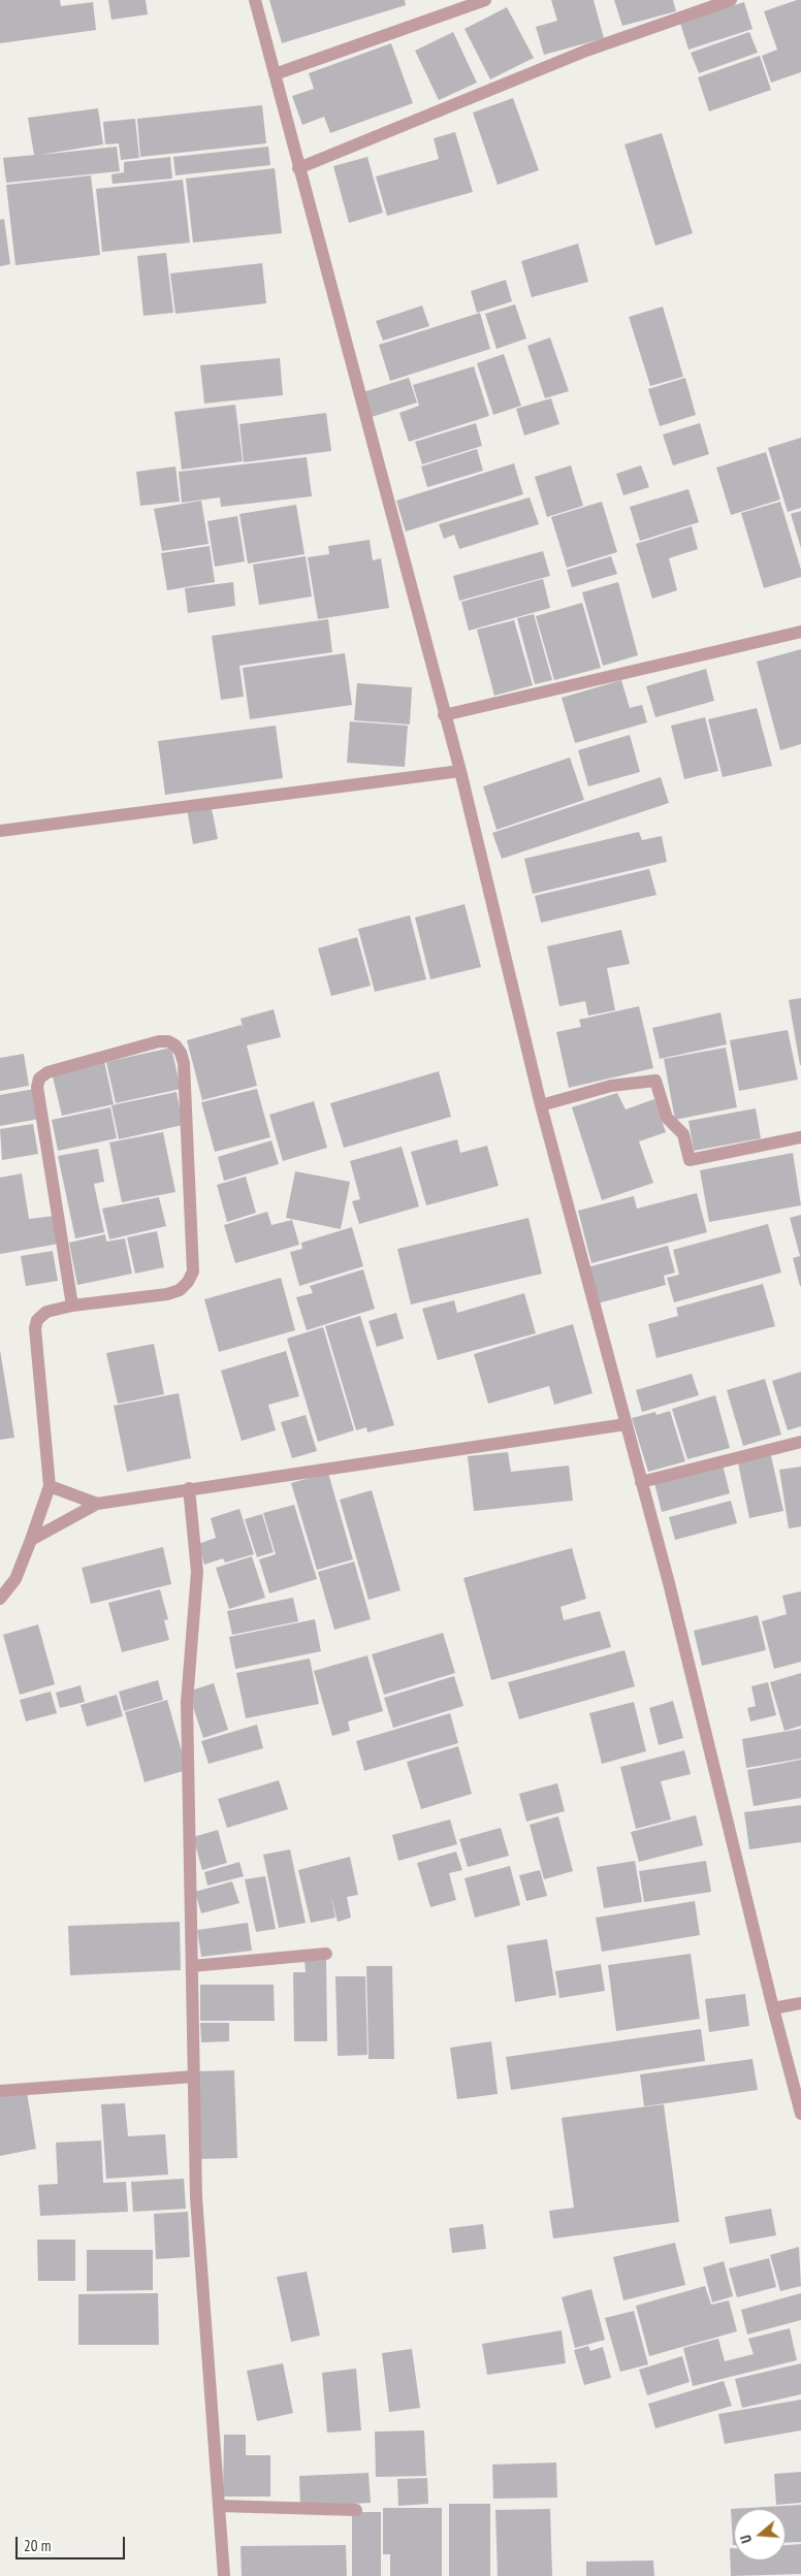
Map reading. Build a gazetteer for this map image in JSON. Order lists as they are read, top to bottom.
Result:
{
  "scale_bar": "20 m",
  "north": "left"
}
